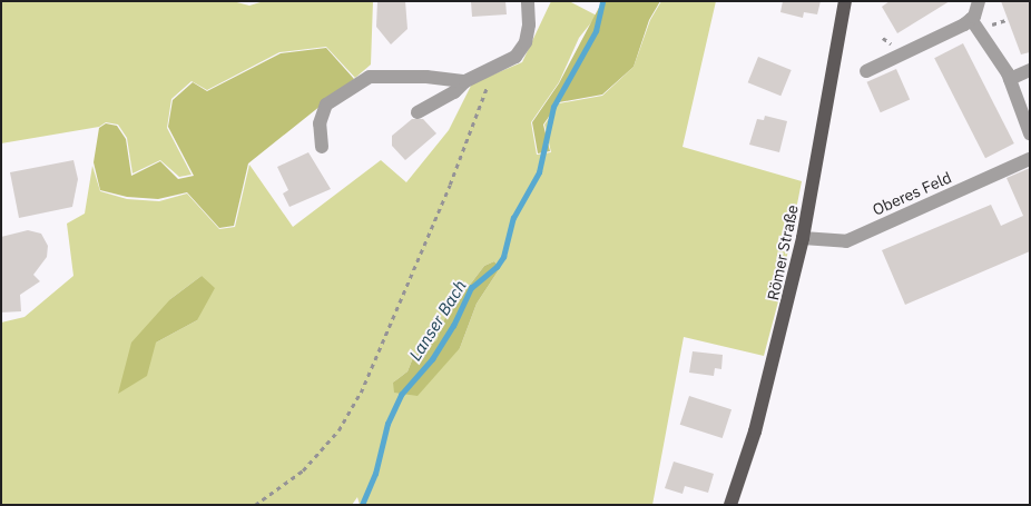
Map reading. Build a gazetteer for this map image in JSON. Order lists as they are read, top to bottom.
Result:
{
  "streets": {
    "main road": ["Römer Straße"],
    "street": ["Oberes Feld"]
  },
  "crossings": [
    ["Oberes Feld", "Römer Straße"]
  ],
  "water": ["Lanser Bach"]
}
